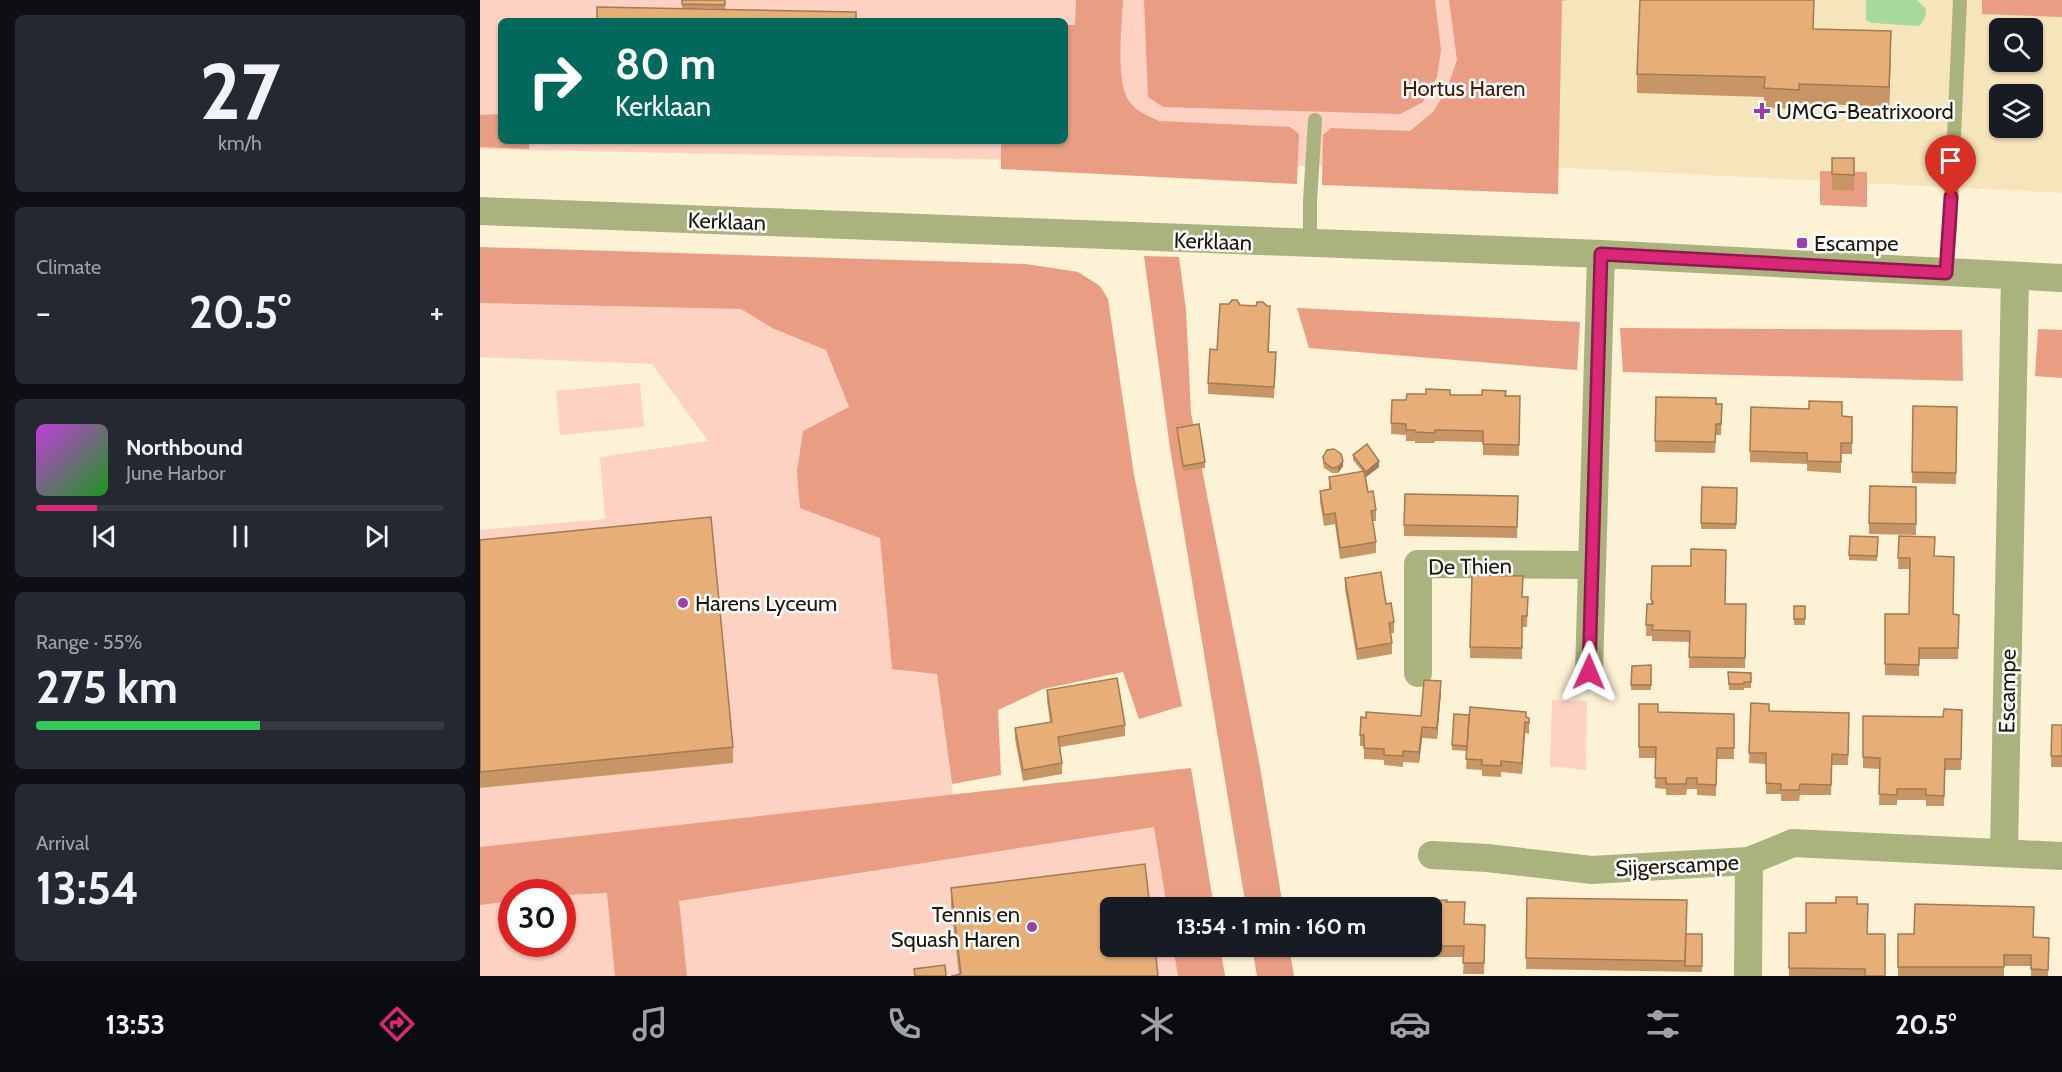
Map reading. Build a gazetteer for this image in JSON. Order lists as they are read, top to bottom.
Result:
{
  "streets": {
    "street": [
      "Kerklaan",
      "De Thien",
      "Escampe",
      "Sijgerscampe"
    ]
  },
  "crossings": [
    ["Kerklaan", "Escampe"],
    ["Escampe", "Sijgerscampe"]
  ],
  "parks": ["Hortus Haren"],
  "places": {
    "health": ["UMCG-Beatrixoord"],
    "transit": ["Escampe"],
    "other": ["Harens Lyceum", "Tennis en Squash Haren"]
  },
  "page": {
    "tile": [
      ["27", "km/h"],
      "Climate",
      ["Range · 55%", "275 km"],
      ["Arrival", "13:54"]
    ],
    "turn": ["80 m", "Kerklaan"],
    "heat": ["−", "20.5°", "+"],
    "song": ["Northbound", "June Harbor"],
    "limit": "30",
    "trip": "13:54 · 1 min · 160 m",
    "tabs": ["13:53", "20.5°"]
  }
}
